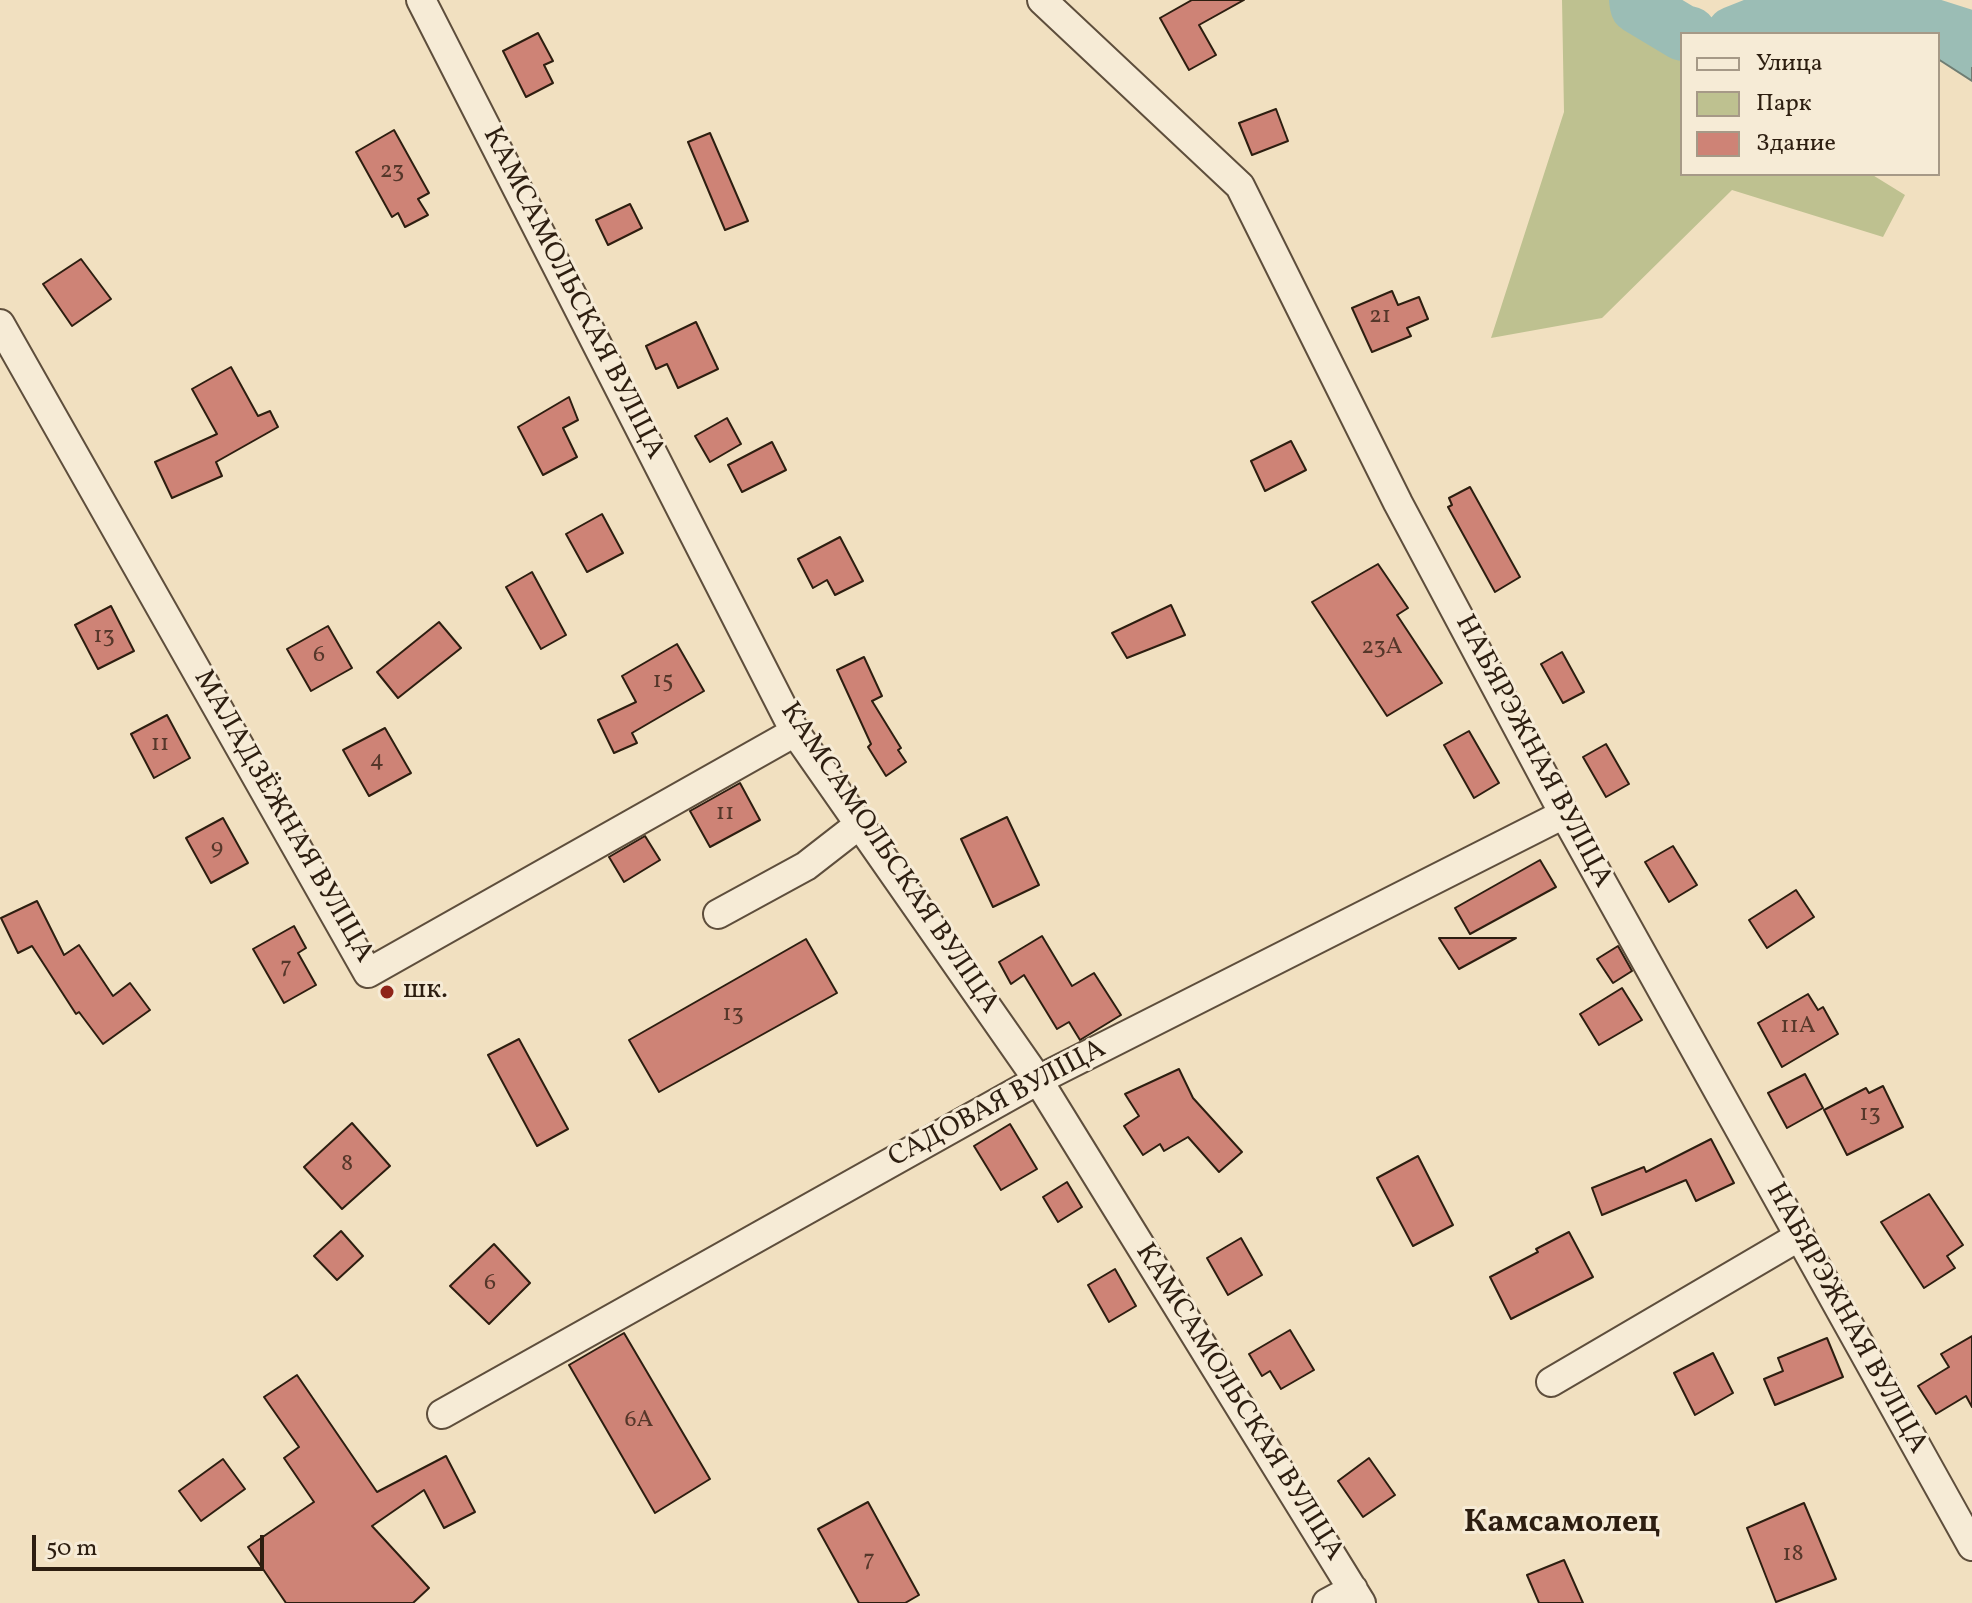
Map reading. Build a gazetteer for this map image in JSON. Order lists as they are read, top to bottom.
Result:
{
  "streets": {
    "street": [
      "КАМСАМОЛЬСКАЯ ВУЛІЦА",
      "НАБЯРЭЖНАЯ ВУЛІЦА",
      "МАЛАДЗЁЖНАЯ ВУЛІЦА",
      "САДОВАЯ ВУЛІЦА"
    ]
  },
  "crossings": [
    ["КАМСАМОЛЬСКАЯ ВУЛІЦА", "МАЛАДЗЁЖНАЯ ВУЛІЦА"],
    ["КАМСАМОЛЬСКАЯ ВУЛІЦА", "САДОВАЯ ВУЛІЦА"],
    ["НАБЯРЭЖНАЯ ВУЛІЦА", "САДОВАЯ ВУЛІЦА"]
  ],
  "districts": ["Камсамолец"],
  "places": ["шк."],
  "house_numbers": [
    "23",
    "21",
    "13",
    "23А",
    "6",
    "15",
    "11",
    "4",
    "11",
    "9",
    "7",
    "13",
    "11А",
    "13",
    "8",
    "6",
    "6А",
    "18",
    "7"
  ],
  "legend": ["Улица", "Парк", "Здание"],
  "scale_bar": "50 m"
}
